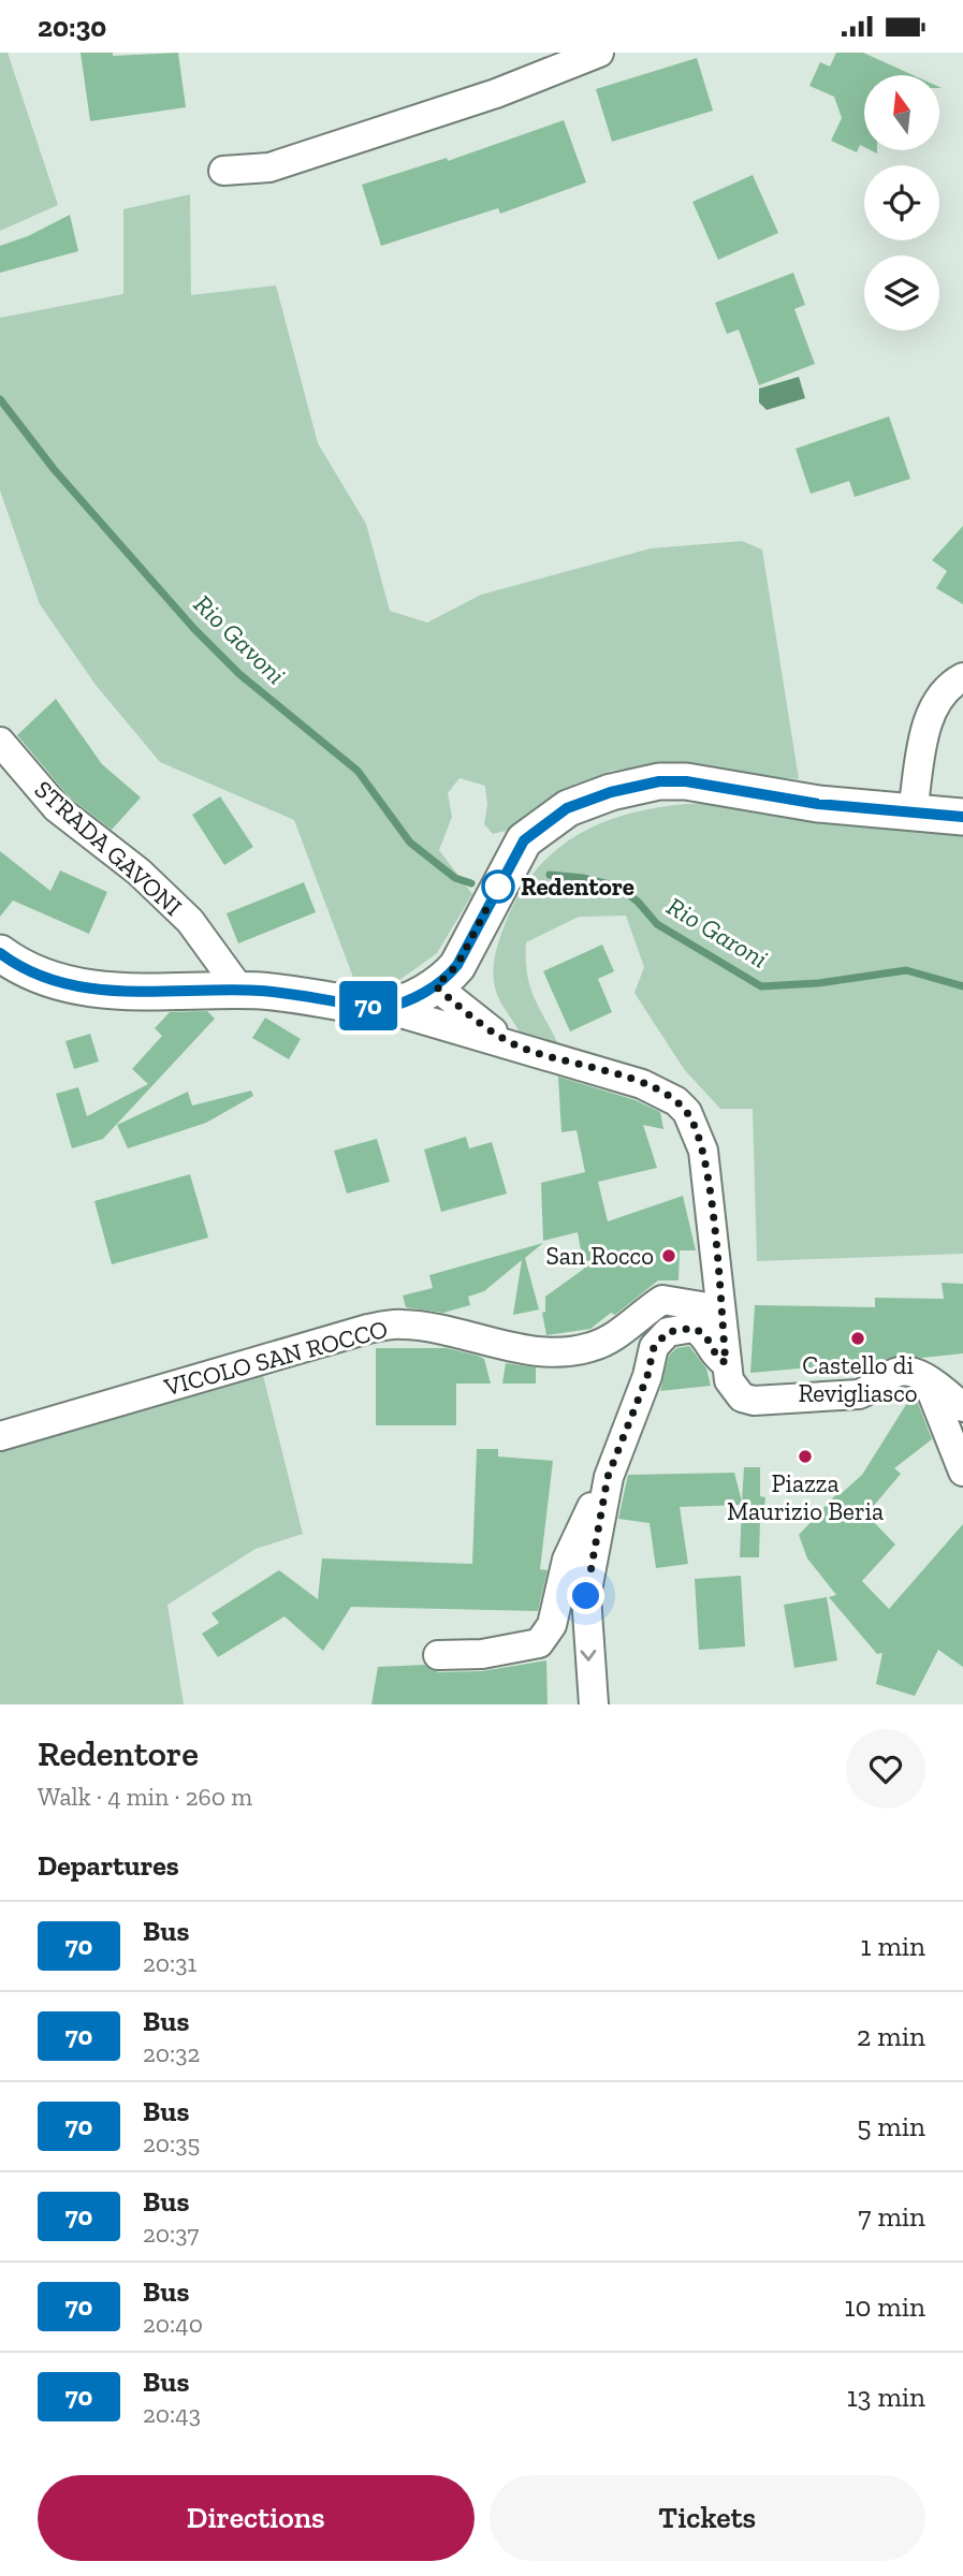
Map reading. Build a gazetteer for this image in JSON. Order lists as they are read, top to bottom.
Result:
{
  "streets": {
    "street": ["STRADA GAVONI", "VICOLO SAN ROCCO"]
  },
  "water": ["Rio Gavoni", "Rio Garoni"],
  "places": [
    "Redentore",
    "San Rocco",
    "Castello di Revigliasco",
    "Piazza Maurizio Beria"
  ],
  "lines": ["bus line 70"],
  "north": "top",
  "page": {
    "status": "20:30",
    "on_map": "70",
    "heading": [
      ["Redentore", "Walk · 4 min · 260 m"],
      "Departures"
    ],
    "list": [
      {
        "mark": "70",
        "name": "Bus",
        "note": "20:31",
        "value": "1 min"
      },
      {
        "mark": "70",
        "name": "Bus",
        "note": "20:32",
        "value": "2 min"
      },
      {
        "mark": "70",
        "name": "Bus",
        "note": "20:35",
        "value": "5 min"
      },
      {
        "mark": "70",
        "name": "Bus",
        "note": "20:37",
        "value": "7 min"
      },
      {
        "mark": "70",
        "name": "Bus",
        "note": "20:40",
        "value": "10 min"
      },
      {
        "mark": "70",
        "name": "Bus",
        "note": "20:43",
        "value": "13 min"
      }
    ],
    "buttons": ["Directions", "Tickets"]
  }
}
